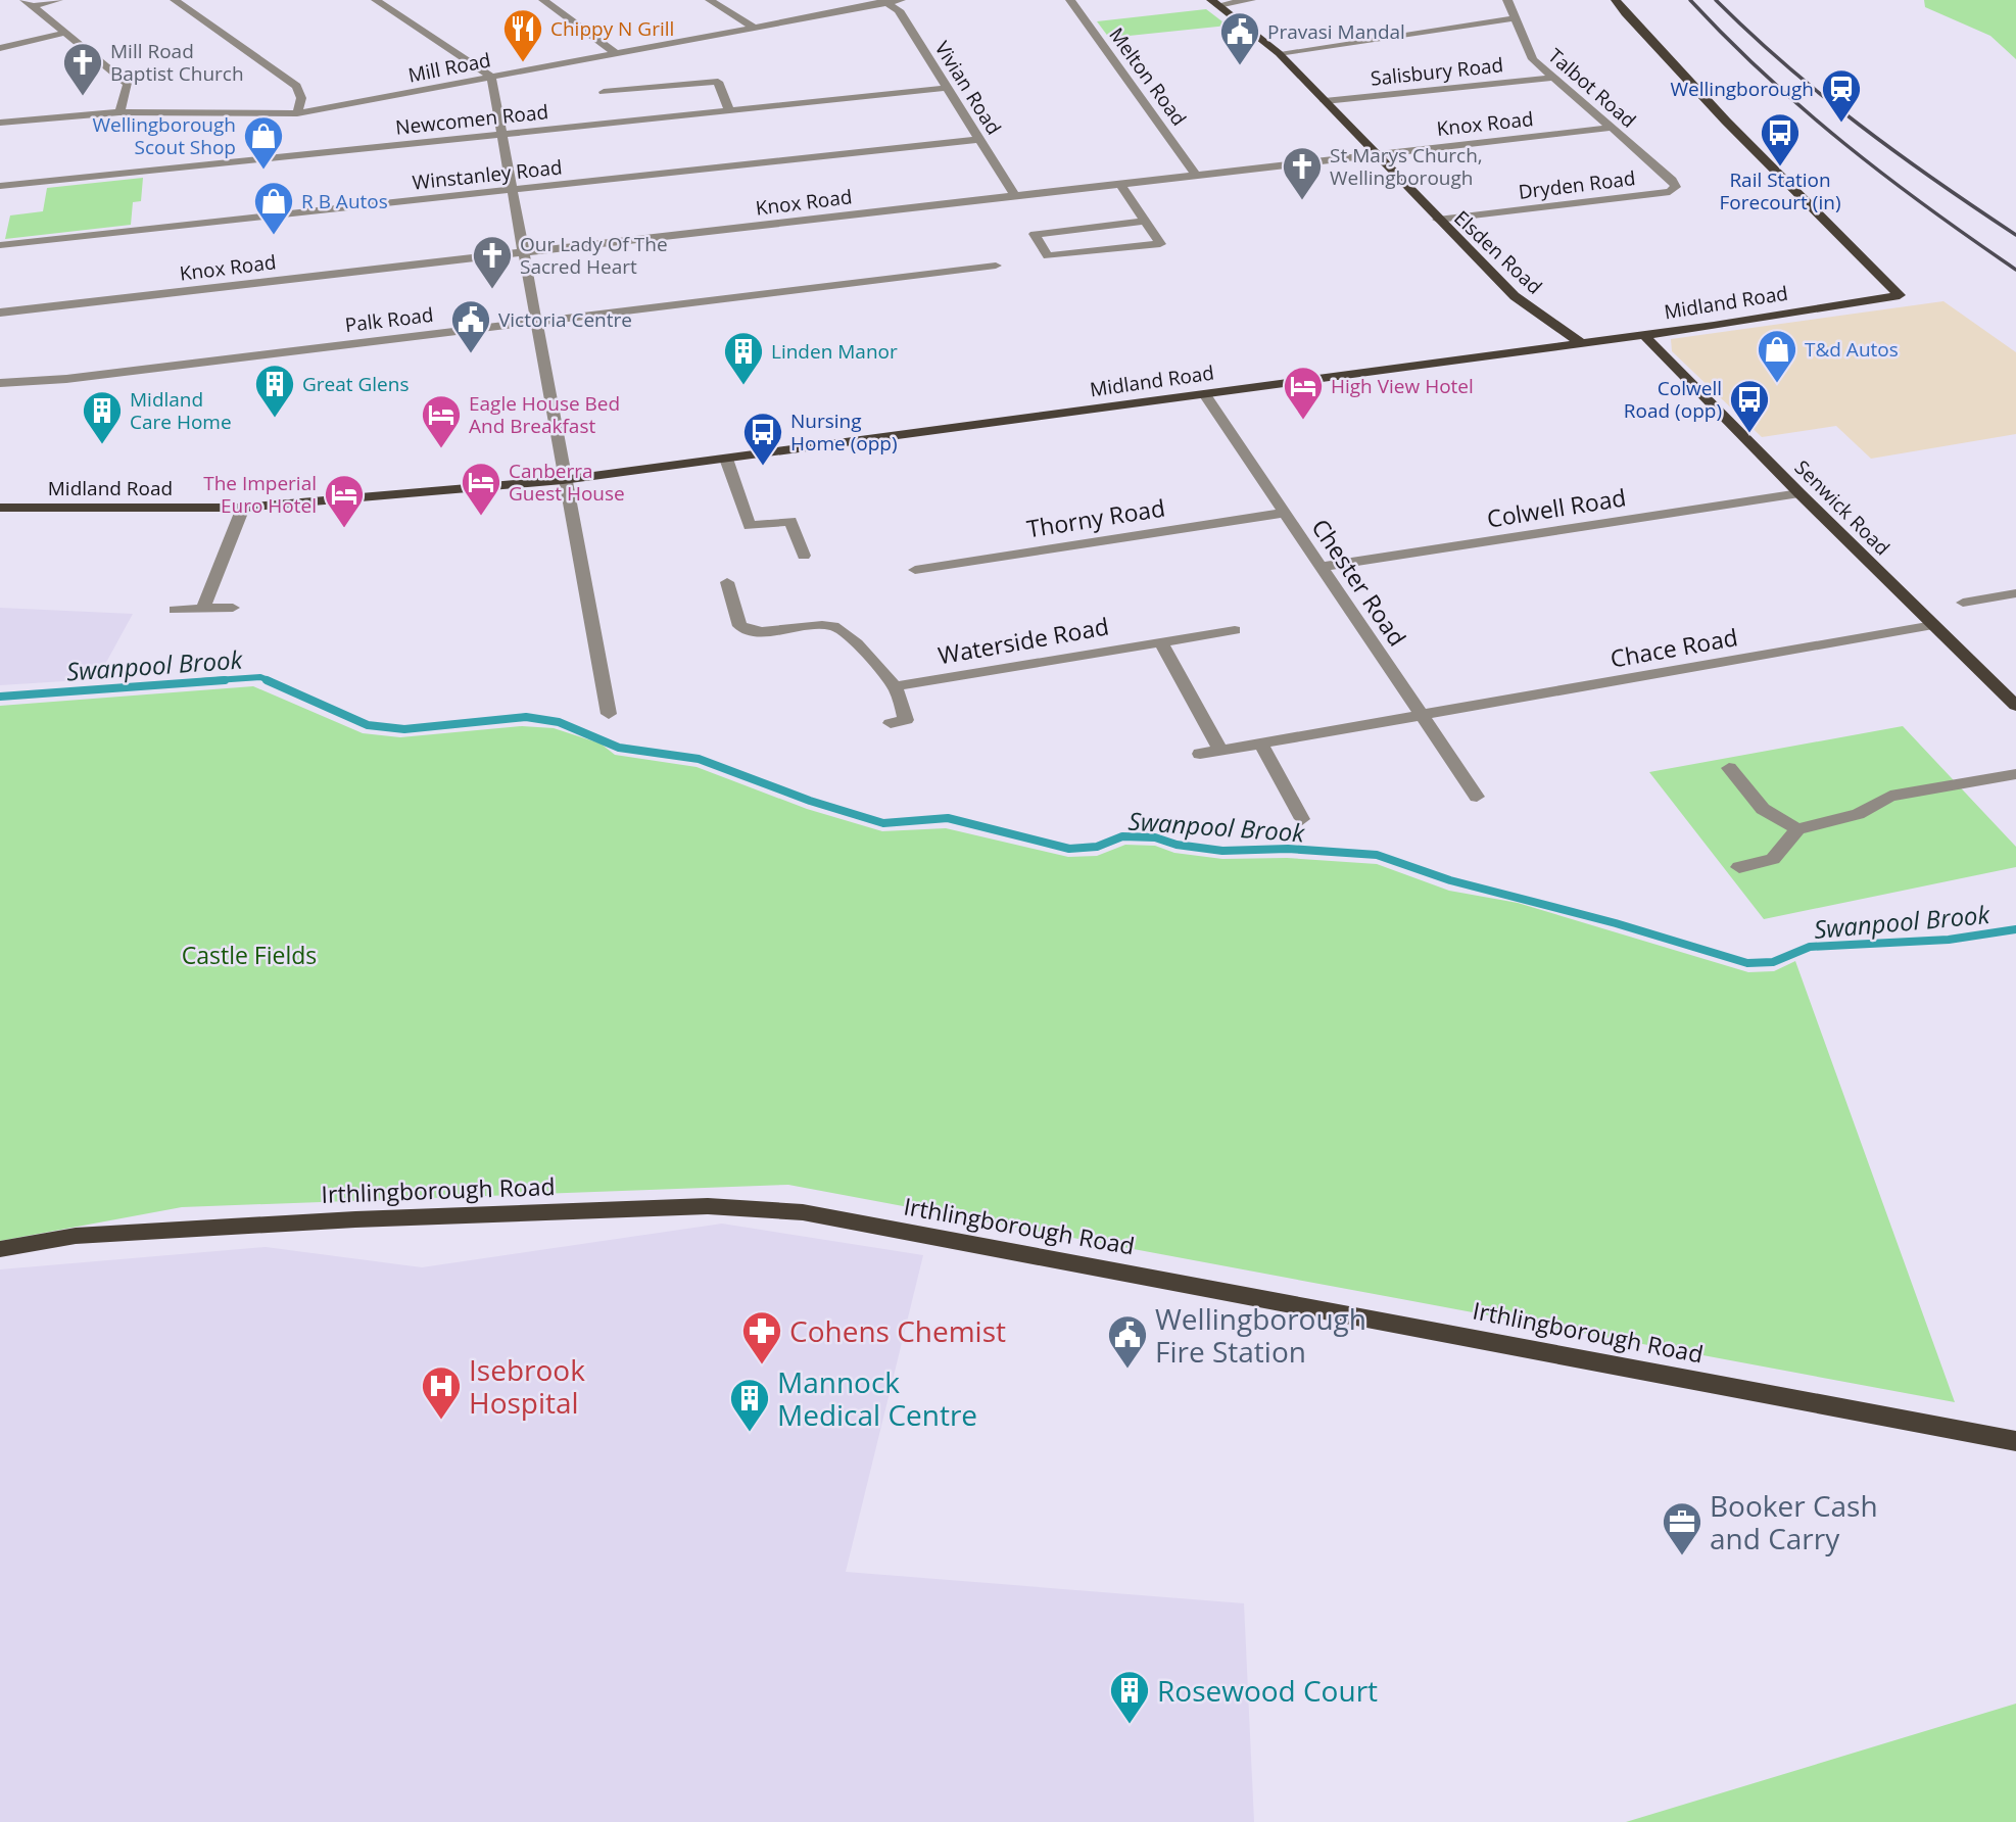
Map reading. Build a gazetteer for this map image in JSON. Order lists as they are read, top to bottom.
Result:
{
  "streets": {
    "main road": [
      "Elsden Road",
      "Midland Road",
      "Senwick Road",
      "Irthlingborough Road"
    ],
    "street": [
      "Mill Road",
      "Salisbury Road",
      "Melton Road",
      "Vivian Road",
      "Talbot Road",
      "Newcomen Road",
      "Knox Road",
      "Winstanley Road",
      "Dryden Road",
      "Palk Road",
      "Colwell Road",
      "Thorny Road",
      "Chester Road",
      "Waterside Road",
      "Chace Road"
    ]
  },
  "crossings": [
    ["Mill Road", "Vivian Road"],
    ["Salisbury Road", "Talbot Road"],
    ["Salisbury Road", "Elsden Road"],
    ["Melton Road", "Knox Road"],
    ["Vivian Road", "Newcomen Road"],
    ["Vivian Road", "Knox Road"],
    ["Vivian Road", "Winstanley Road"],
    ["Talbot Road", "Knox Road"],
    ["Talbot Road", "Dryden Road"],
    ["Knox Road", "Elsden Road"],
    ["Dryden Road", "Elsden Road"],
    ["Elsden Road", "Midland Road"],
    ["Midland Road", "Senwick Road"],
    ["Midland Road", "Chester Road"],
    ["Colwell Road", "Senwick Road"],
    ["Colwell Road", "Chester Road"],
    ["Senwick Road", "Chace Road"],
    ["Thorny Road", "Chester Road"],
    ["Chester Road", "Chace Road"]
  ],
  "water": ["Swanpool Brook"],
  "parks": ["Castle Fields"],
  "places": {
    "restaurant": ["Chippy N Grill"],
    "public building": ["Pravasi Mandal", "Victoria Centre", "Wellingborough Fire Station"],
    "church": ["Mill Road Baptist Church", "St Marys Church, Wellingborough", "Our Lady Of The Sacred Heart"],
    "station": ["Wellingborough"],
    "bus stop": ["Rail Station Forecourt (in)", "Colwell Road (opp)", "Nursing Home (opp)"],
    "shop": ["Wellingborough Scout Shop", "R B Autos", "T&d Autos"],
    "building": [
      "Linden Manor",
      "Great Glens",
      "Midland Care Home",
      "Mannock Medical Centre",
      "Rosewood Court"
    ],
    "hotel": [
      "High View Hotel",
      "Eagle House Bed And Breakfast",
      "Canberra Guest House",
      "The Imperial Euro Hotel"
    ],
    "pharmacy": ["Cohens Chemist"],
    "hospital": ["Isebrook Hospital"],
    "office": ["Booker Cash and Carry"]
  }
}
